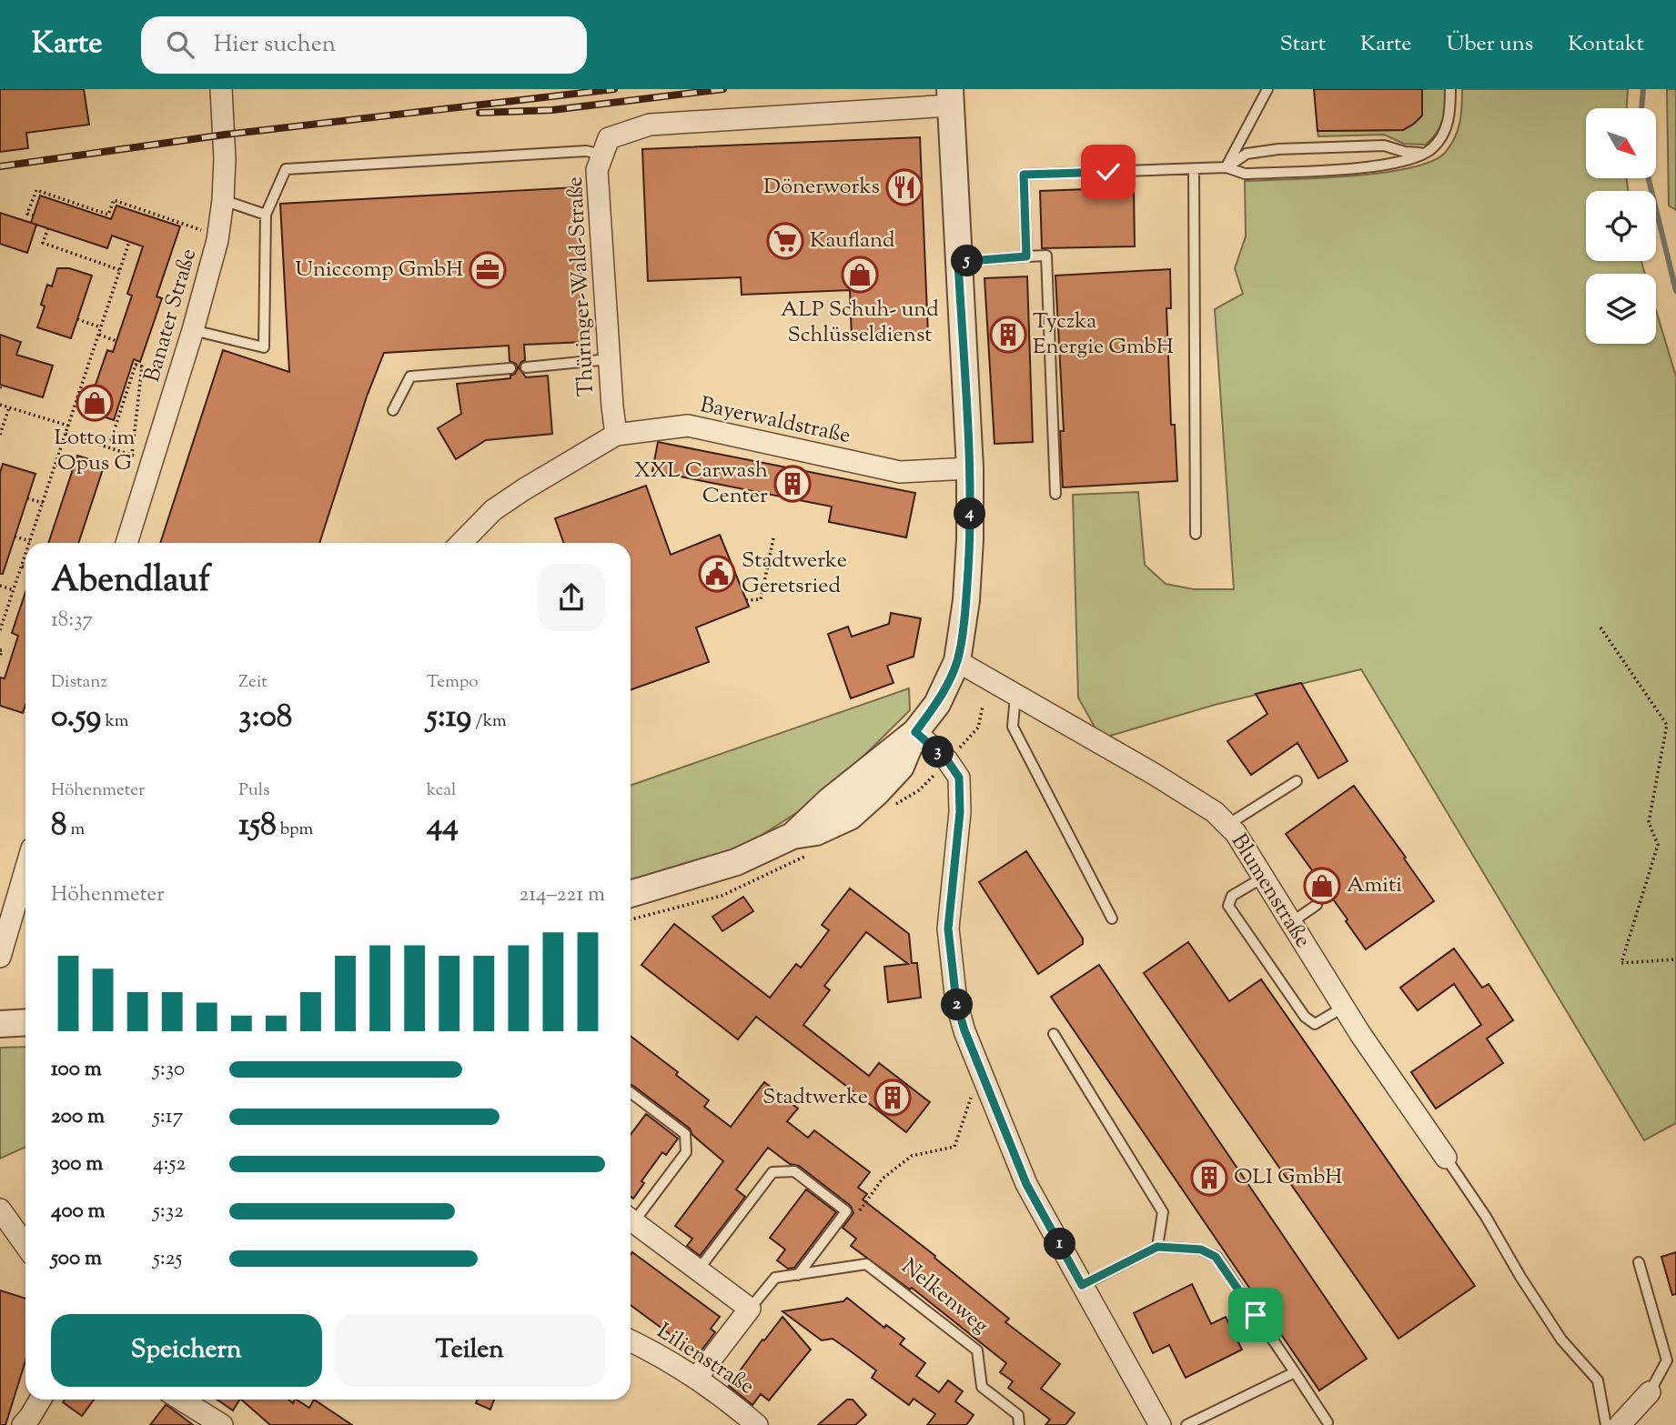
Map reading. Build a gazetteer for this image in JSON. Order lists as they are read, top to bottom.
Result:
{
  "streets": {
    "street": [
      "Thüringer-Wald-Straße",
      "Banater Straße",
      "Bayerwaldstraße",
      "Blumenstraße",
      "Nelkenweg",
      "Lilienstraße"
    ]
  },
  "crossings": [
    ["Thüringer-Wald-Straße", "Bayerwaldstraße"],
    ["Nelkenweg", "Lilienstraße"]
  ],
  "places": {
    "restaurant": ["Dönerworks"],
    "supermarket": ["Kaufland"],
    "office": ["Uniccomp GmbH"],
    "shop": ["ALP Schuh- und Schlüsseldienst", "Lotto im Opus G", "Amiti"],
    "building": [
      "Tyczka Energie GmbH",
      "XXL Carwash Center",
      "Stadtwerke",
      "OLI GmbH"
    ],
    "public building": ["Stadtwerke Geretsried"]
  },
  "north": "bottom right",
  "page": {
    "header": "Karte",
    "search": "Hier suchen",
    "nav": [
      "Start",
      "Karte",
      "Über uns",
      "Kontakt"
    ],
    "pins": [
      "5",
      "4",
      "3",
      "2",
      "1"
    ],
    "heading": ["Abendlauf", "18:37"],
    "stats": [
      ["Distanz", "0.59 km"],
      ["Zeit", "3:08"],
      ["Tempo", "5:19 /km"],
      ["Höhenmeter", "8 m"],
      ["Puls", "158 bpm"],
      ["kcal", "44"]
    ],
    "chart": ["Höhenmeter", "214–221 m"],
    "list": [
      {
        "name": "100 m",
        "note": "5:30"
      },
      {
        "name": "200 m",
        "note": "5:17"
      },
      {
        "name": "300 m",
        "note": "4:52"
      },
      {
        "name": "400 m",
        "note": "5:32"
      },
      {
        "name": "500 m",
        "note": "5:25"
      }
    ],
    "buttons": ["Speichern", "Teilen"]
  }
}
